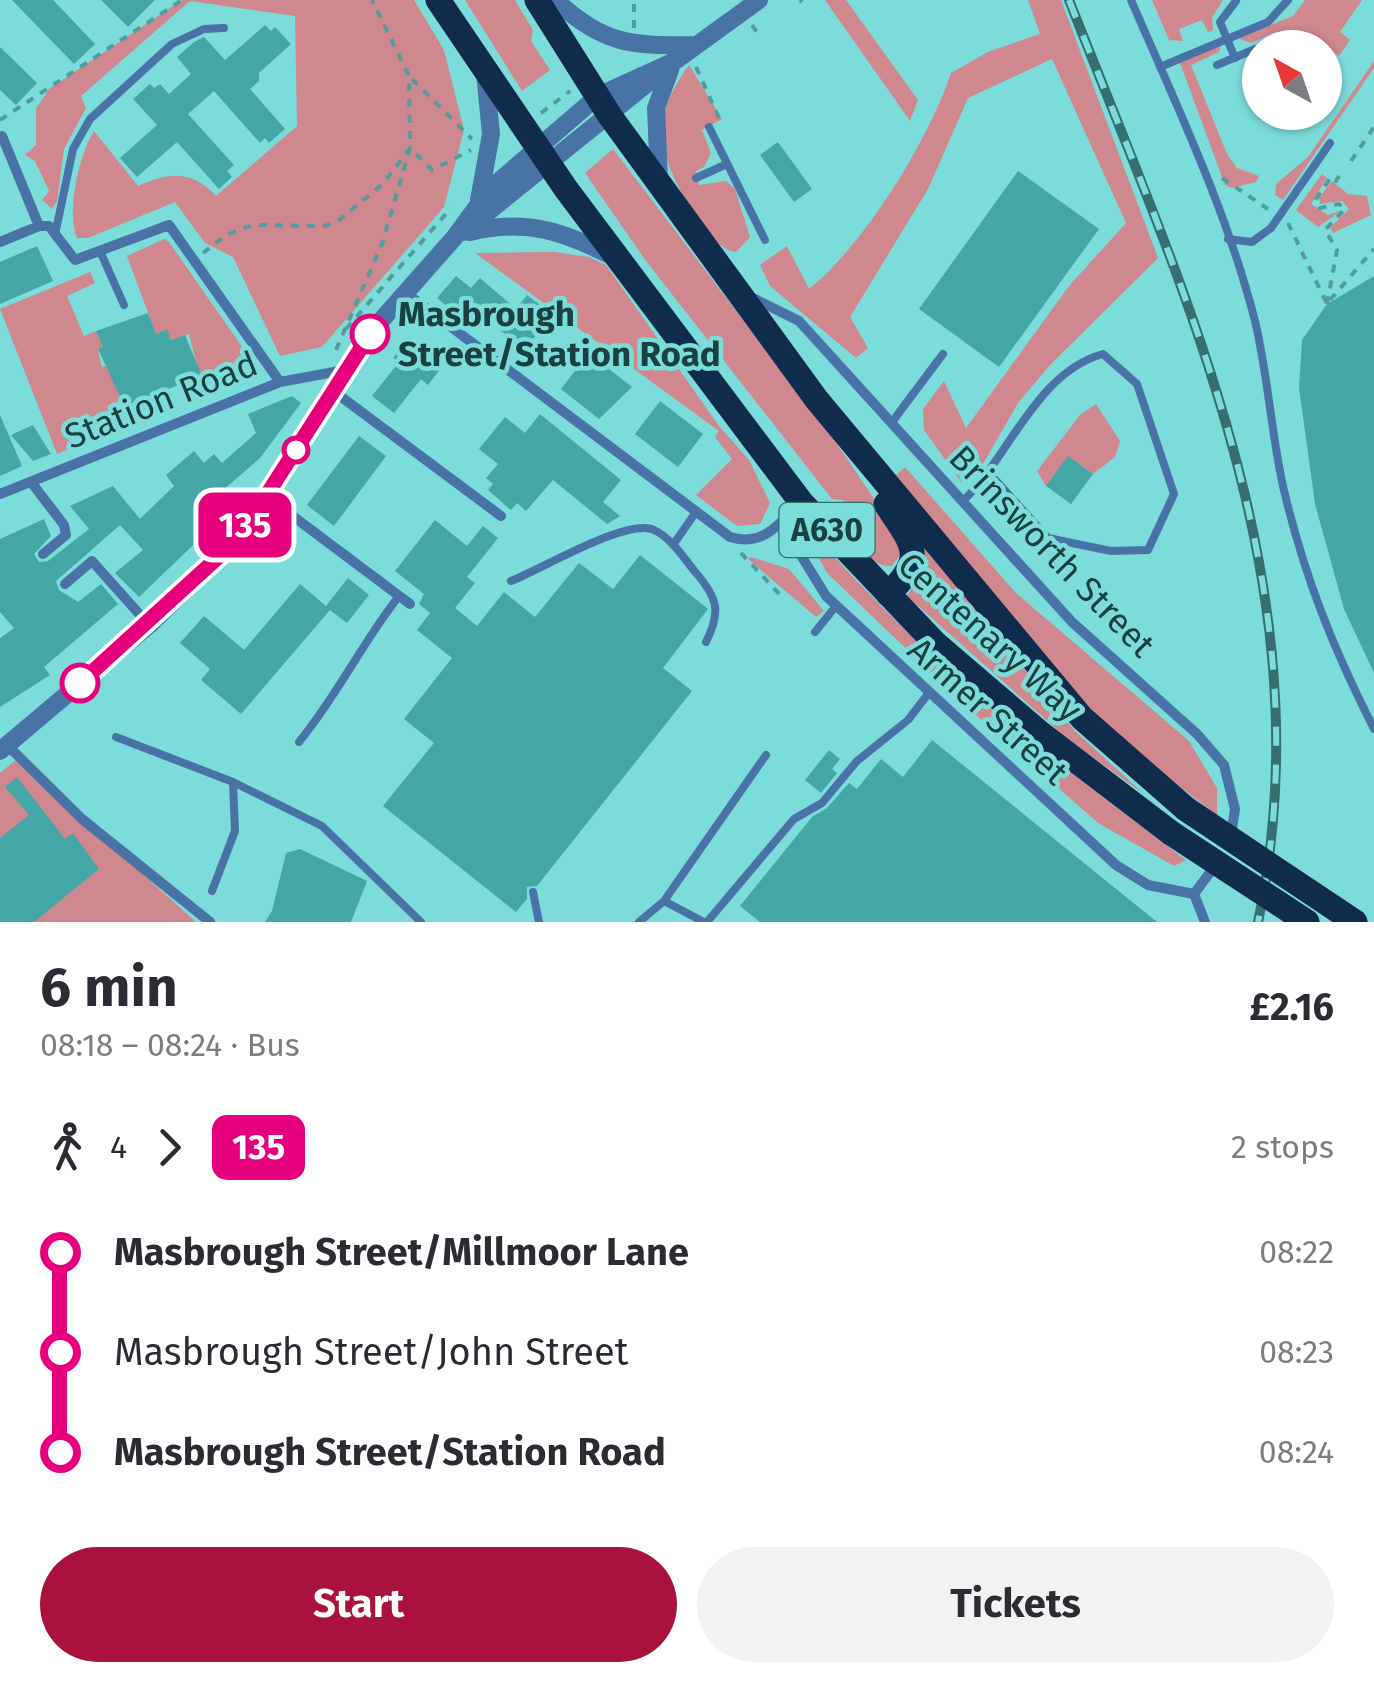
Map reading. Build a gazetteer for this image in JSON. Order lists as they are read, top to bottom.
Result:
{
  "streets": {
    "main road": ["A630", "Centenary Way"],
    "street": ["Station Road", "Brinsworth Street", "Armer Street"]
  },
  "crossings": [
    ["A630", "Centenary Way"],
    ["Brinsworth Street", "Centenary Way"],
    ["Brinsworth Street", "Armer Street"]
  ],
  "places": ["Masbrough Street/Station Road"],
  "lines": ["bus line 135"],
  "north": "top left",
  "page": {
    "on_map": "135",
    "heading": ["6 min", "08:18 – 08:24 · Bus", "£2.16"],
    "legs": ["4", "135", "2 stops"],
    "list": [
      {
        "name": "Masbrough Street/Millmoor Lane",
        "value": "08:22"
      },
      {
        "name": "Masbrough Street/John Street",
        "value": "08:23"
      },
      {
        "name": "Masbrough Street/Station Road",
        "value": "08:24"
      }
    ],
    "buttons": ["Start", "Tickets"]
  }
}
